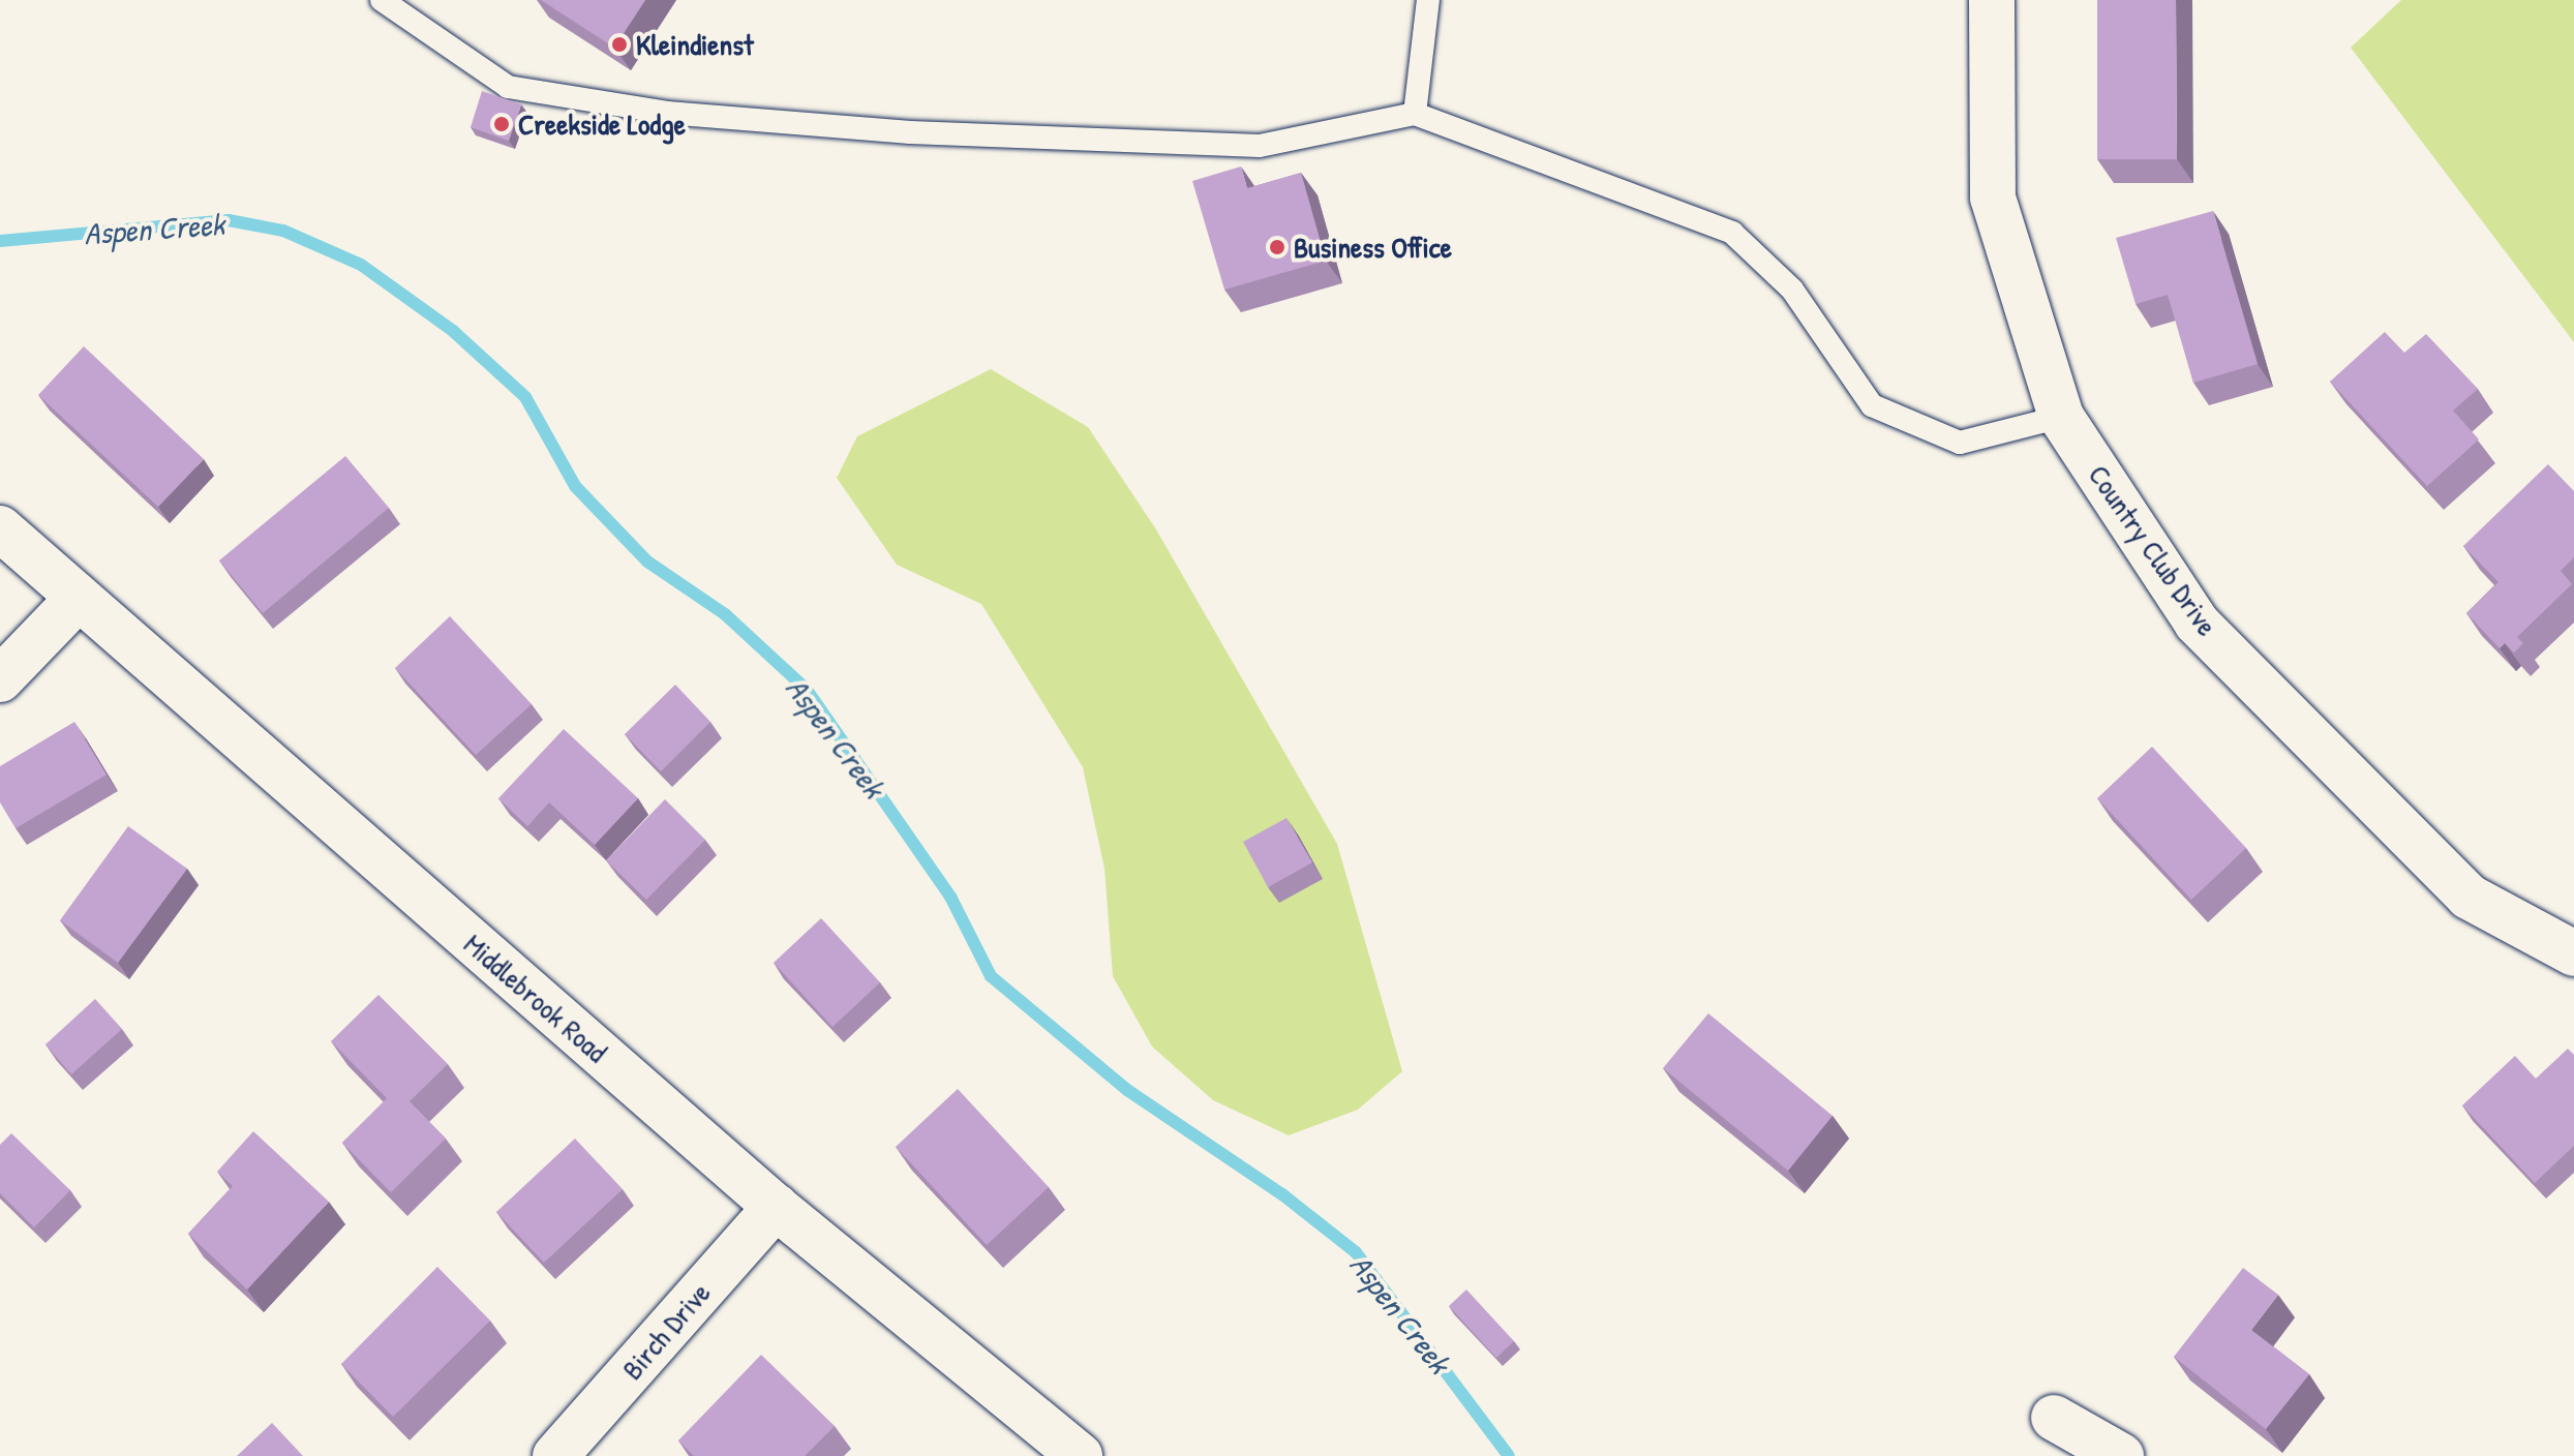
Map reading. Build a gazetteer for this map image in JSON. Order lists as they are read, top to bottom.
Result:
{
  "streets": {
    "street": ["Country Club Drive", "Middlebrook Road", "Birch Drive"]
  },
  "crossings": [
    ["Middlebrook Road", "Birch Drive"]
  ],
  "water": ["Aspen Creek"],
  "places": ["Kleindienst", "Creekside Lodge", "Business Office"]
}
